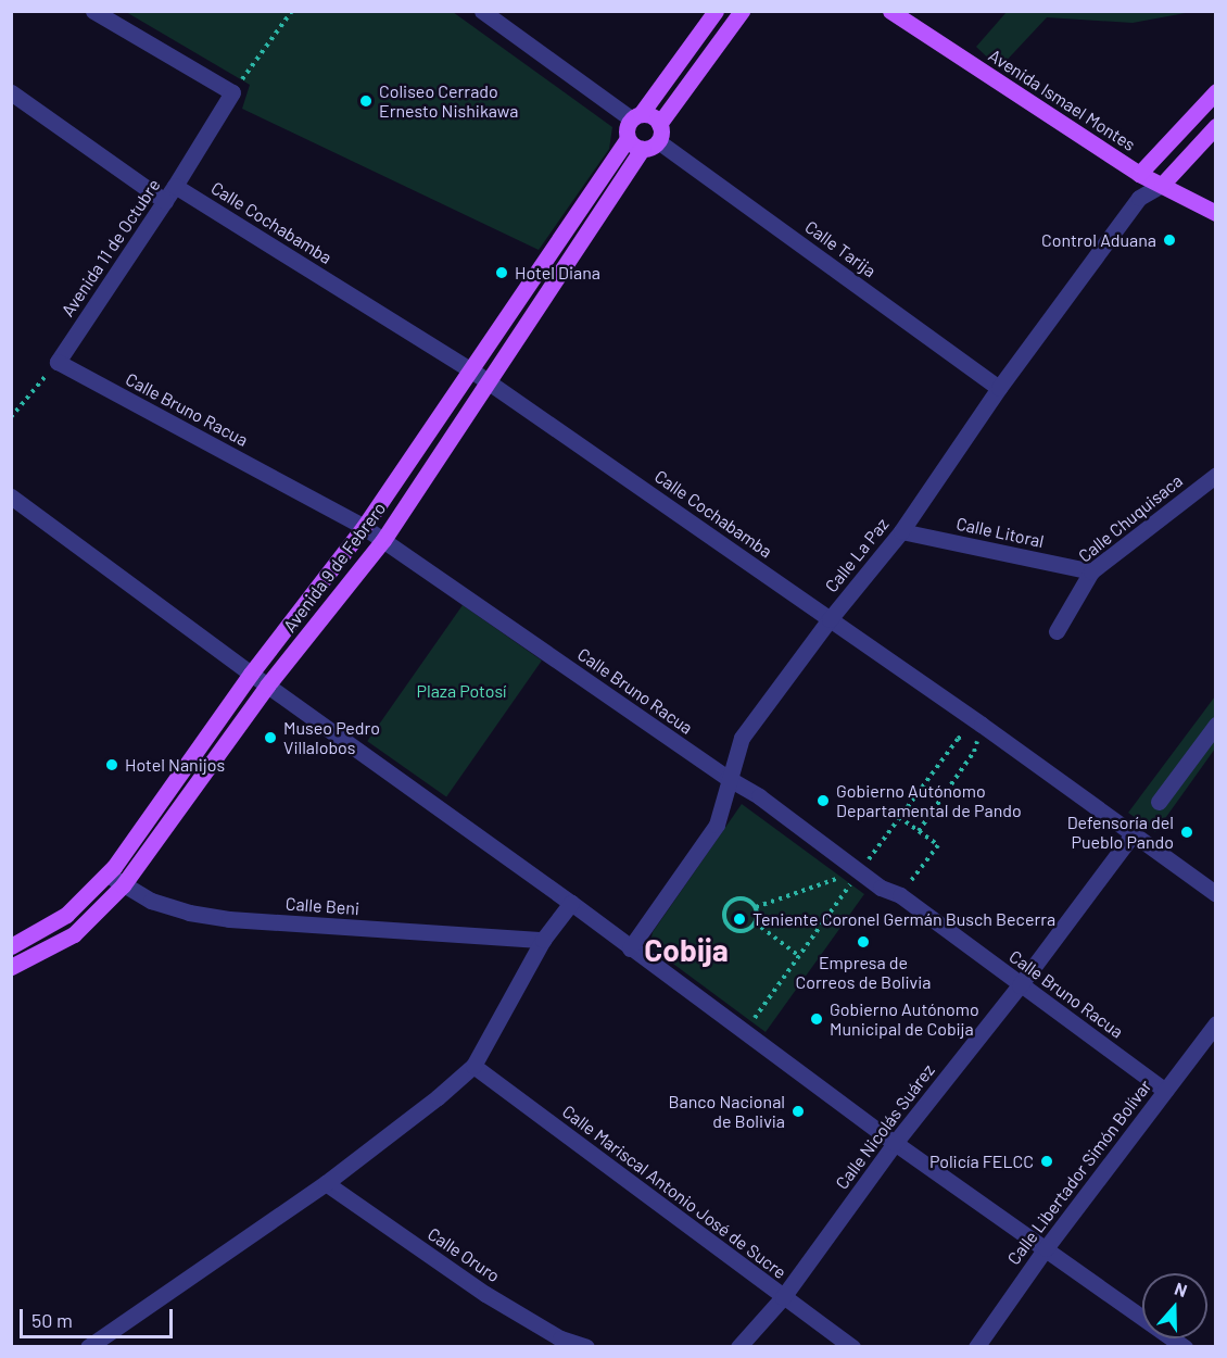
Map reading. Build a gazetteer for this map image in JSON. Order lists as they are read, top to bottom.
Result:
{
  "streets": {
    "main road": ["Avenida Ismael Montes", "Avenida 9 de Febrero"],
    "street": [
      "Calle Cochabamba",
      "Avenida 11 de Octubre",
      "Calle Tarija",
      "Calle Bruno Racua",
      "Calle Chuquisaca",
      "Calle Litoral",
      "Calle La Paz",
      "Calle Beni",
      "Calle Nicolás Suárez",
      "Calle Libertador Simón Bolívar",
      "Calle Mariscal Antonio José de Sucre",
      "Calle Oruro"
    ]
  },
  "crossings": [
    ["Avenida Ismael Montes", "Calle La Paz"],
    ["Calle Cochabamba", "Avenida 11 de Octubre"],
    ["Calle Cochabamba", "Calle La Paz"],
    ["Calle Cochabamba", "Avenida 9 de Febrero"],
    ["Calle Cochabamba", "Calle Nicolás Suárez"],
    ["Avenida 11 de Octubre", "Calle Bruno Racua"],
    ["Calle Tarija", "Calle La Paz"],
    ["Calle Tarija", "Avenida 9 de Febrero"],
    ["Calle Bruno Racua", "Calle La Paz"],
    ["Calle Bruno Racua", "Avenida 9 de Febrero"],
    ["Calle Bruno Racua", "Calle Nicolás Suárez"],
    ["Calle Bruno Racua", "Calle Libertador Simón Bolívar"],
    ["Calle Chuquisaca", "Calle Litoral"],
    ["Calle Litoral", "Calle La Paz"],
    ["Avenida 9 de Febrero", "Calle Beni"],
    ["Calle Nicolás Suárez", "Calle Mariscal Antonio José de Sucre"]
  ],
  "districts": ["Cobija"],
  "parks": ["Plaza Potosí"],
  "places": [
    "Coliseo Cerrado Ernesto Nishikawa",
    "Control Aduana",
    "Hotel Diana",
    "Museo Pedro Villalobos",
    "Hotel Nanijos",
    "Gobierno Autónomo Departamental de Pando",
    "Defensoría del Pueblo Pando",
    "Teniente Coronel Germán Busch Becerra",
    "Empresa de Correos de Bolivia",
    "Gobierno Autónomo Municipal de Cobija",
    "Banco Nacional de Bolivia",
    "Policía FELCC"
  ],
  "scale_bar": "50 m",
  "north": "top"
}
